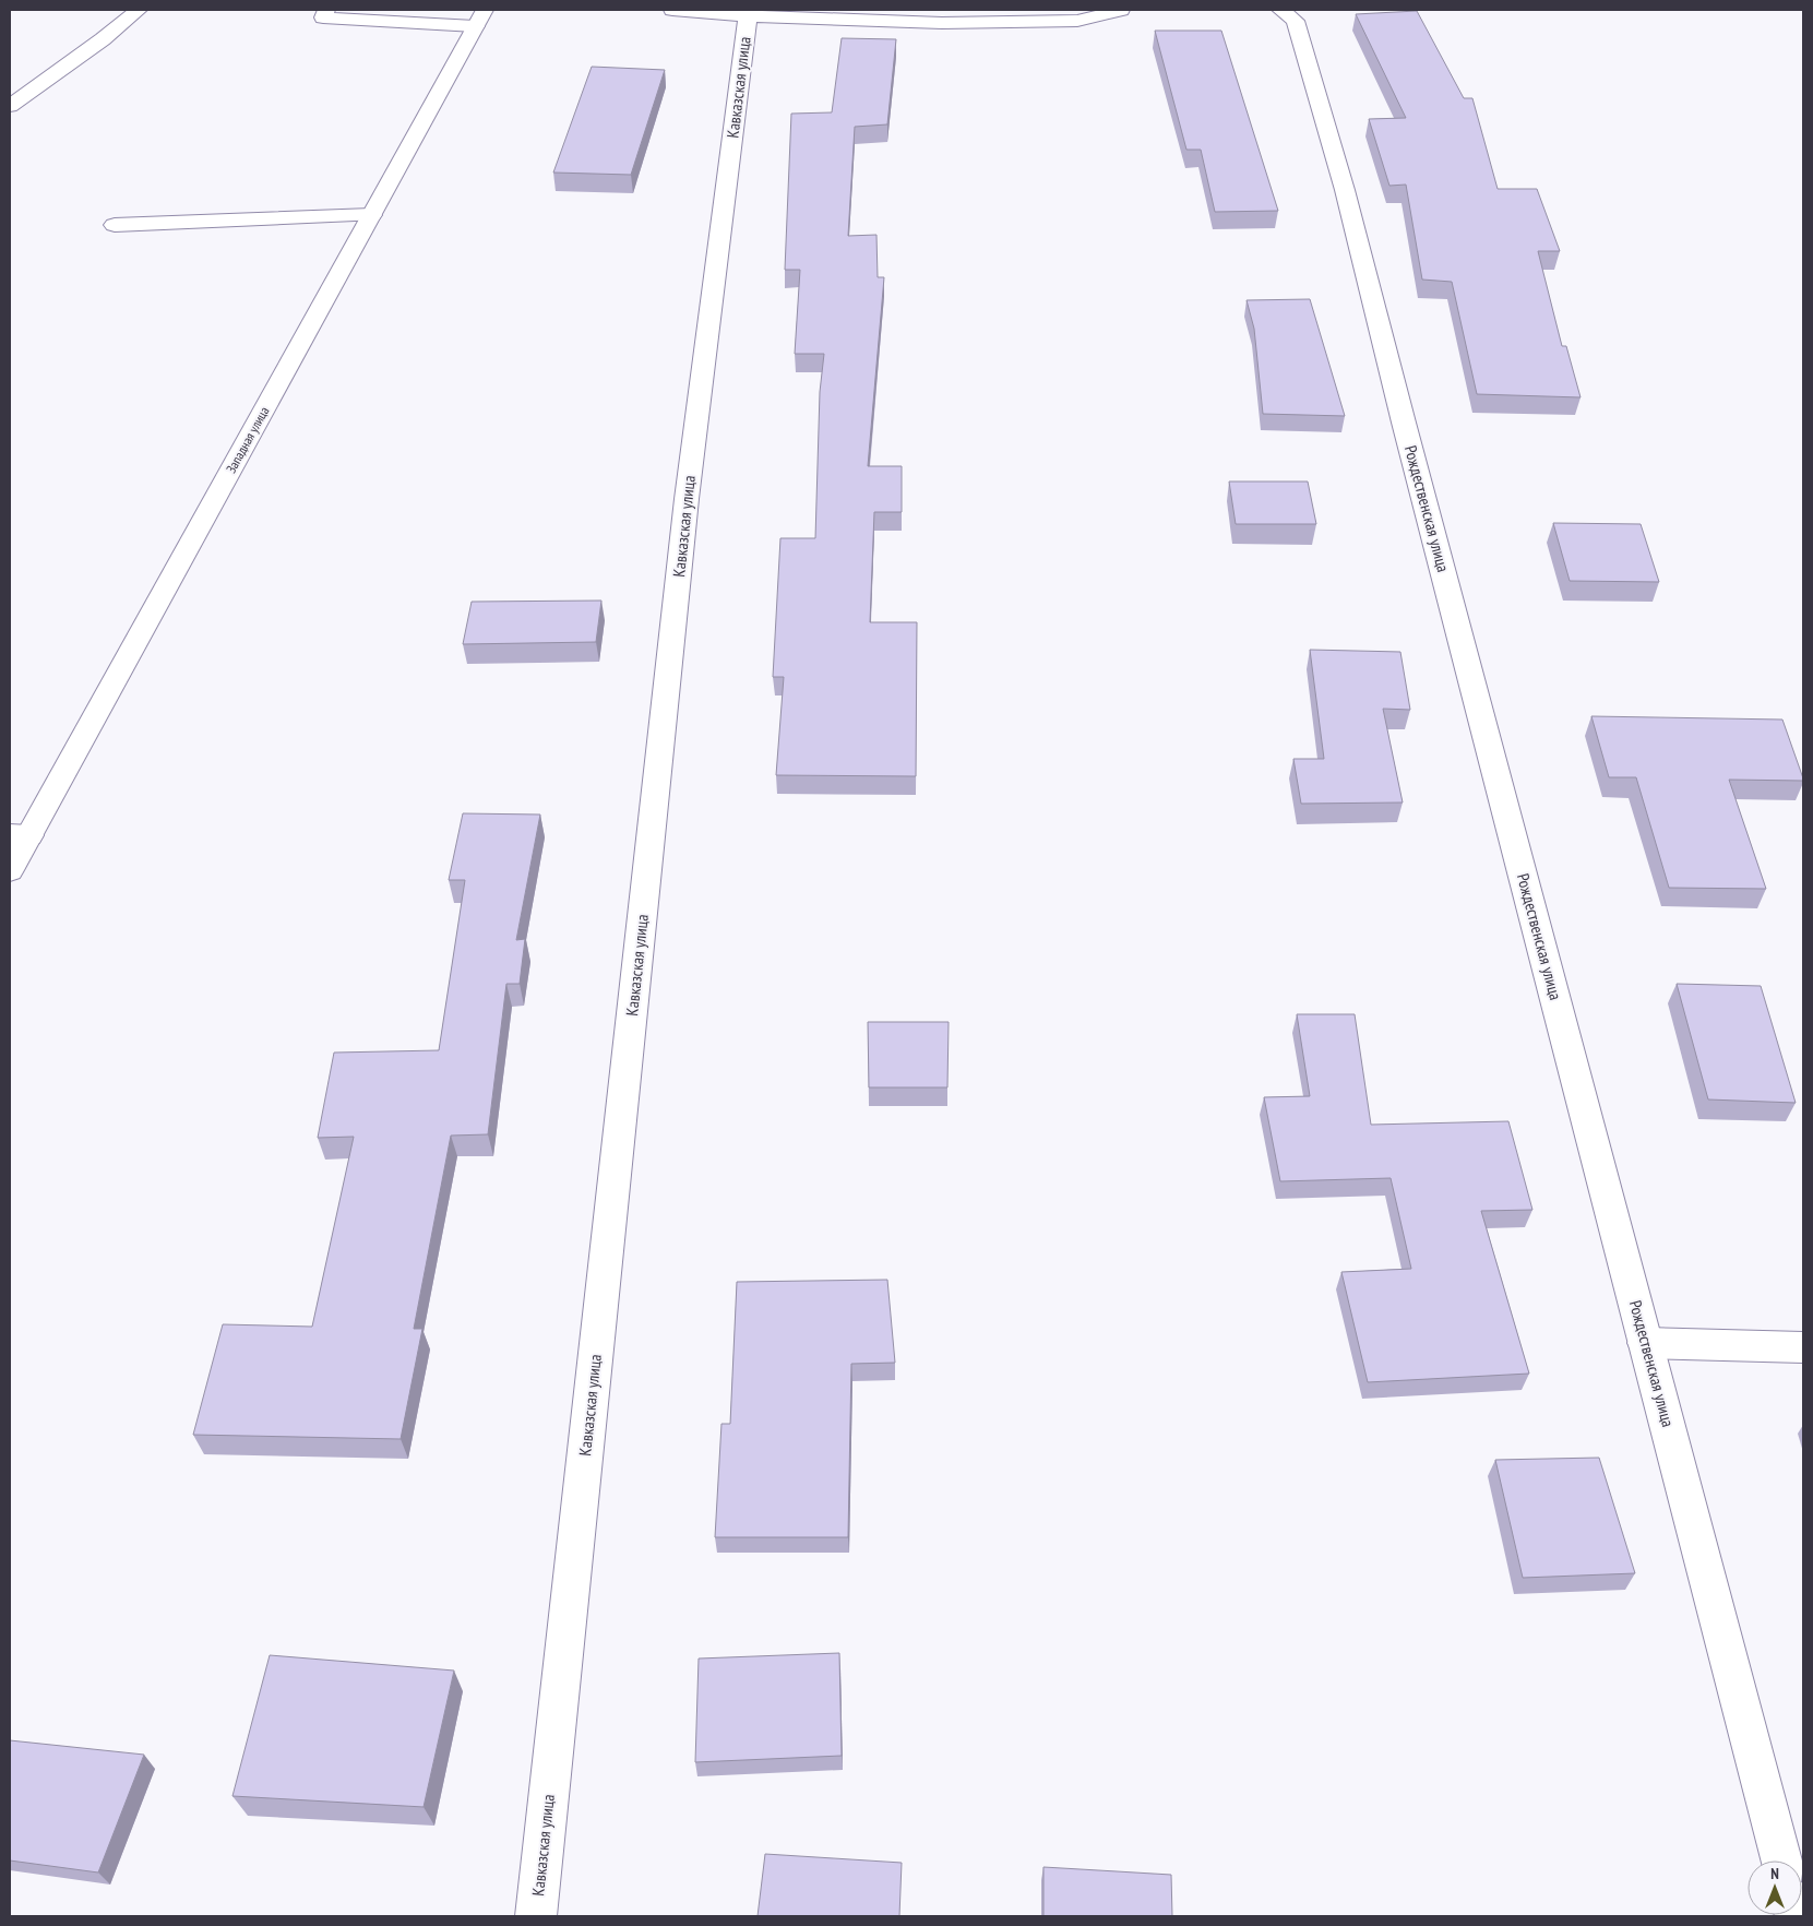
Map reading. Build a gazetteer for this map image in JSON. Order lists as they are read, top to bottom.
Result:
{
  "streets": {
    "street": ["Кавказская улица", "Западная улица", "Рождественская улица"]
  },
  "north": "top"
}
